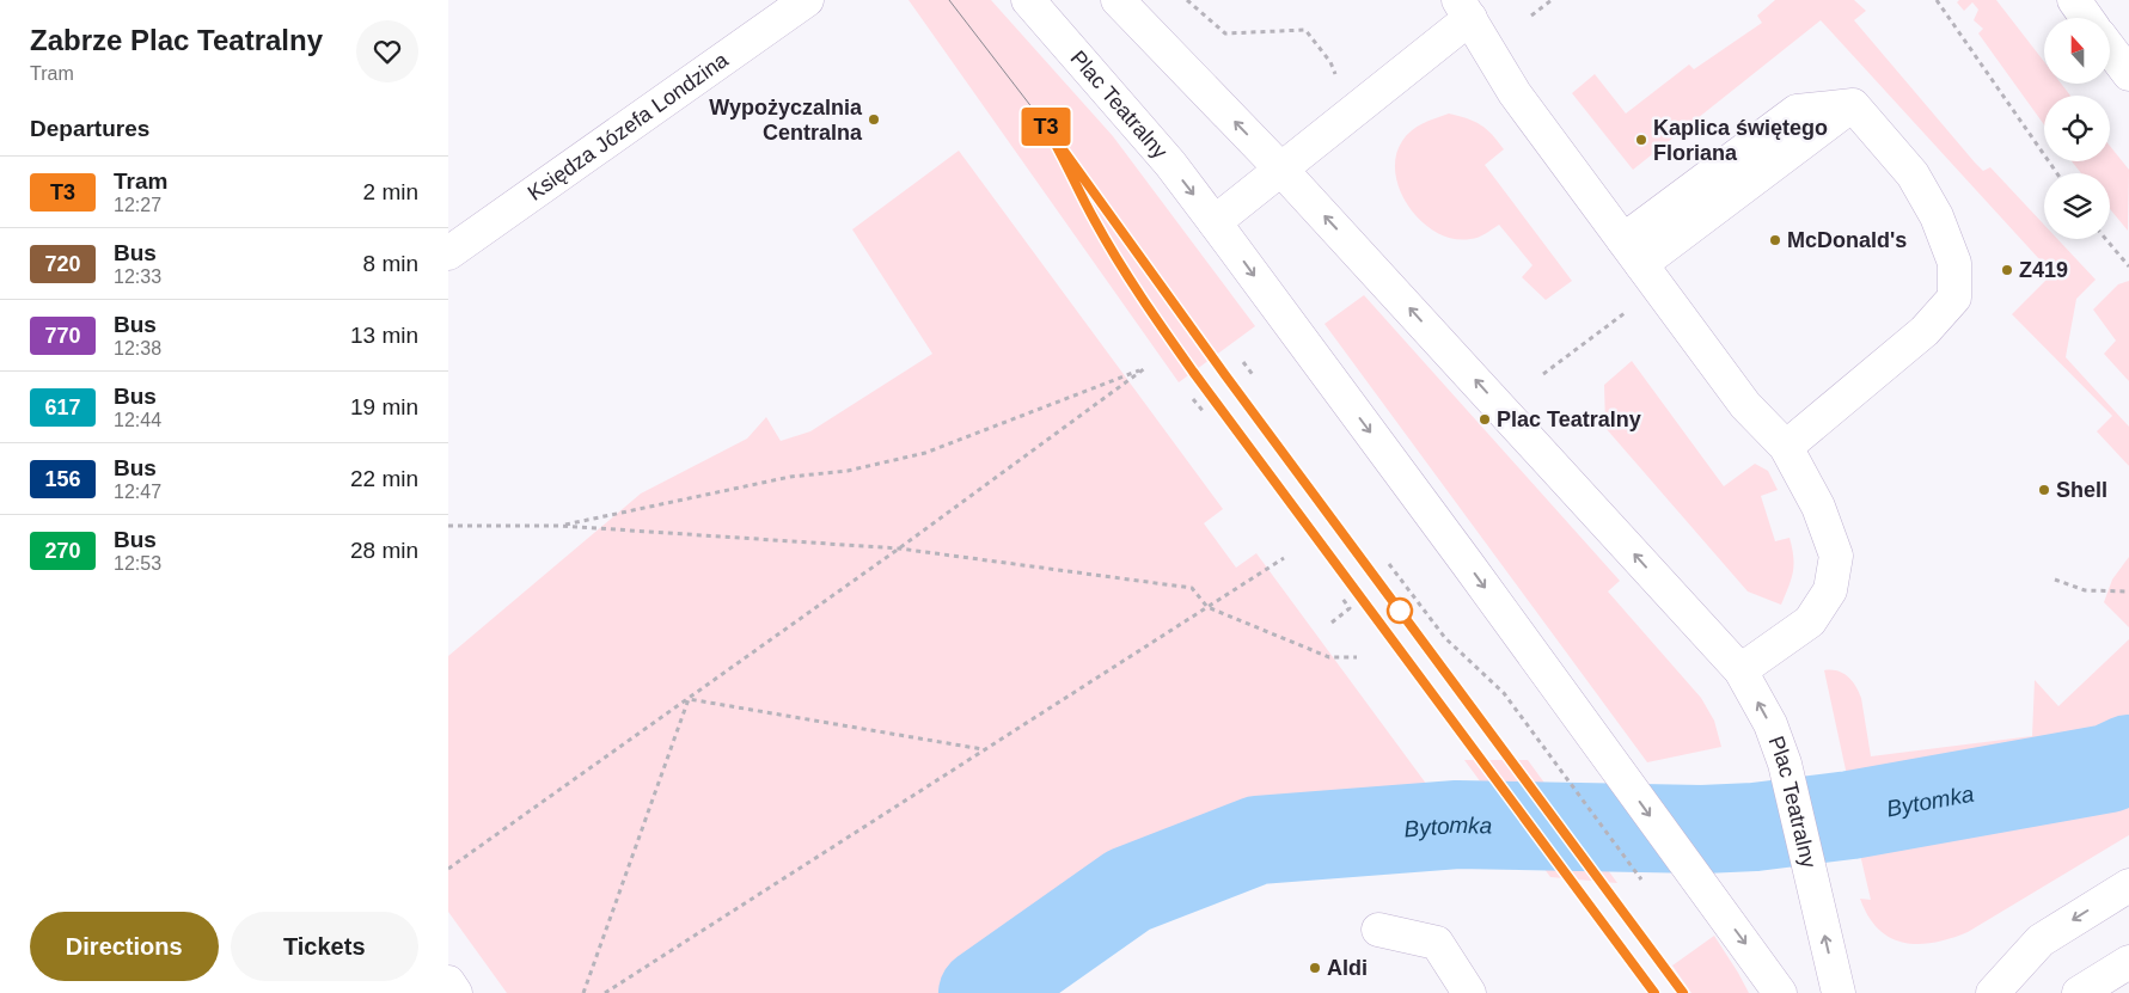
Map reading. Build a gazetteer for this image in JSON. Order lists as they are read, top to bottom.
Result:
{
  "streets": {
    "main road": ["Plac Teatralny", "Księdza Józefa Londzina"]
  },
  "water": ["Bytomka"],
  "places": [
    "Wypożyczalnia Centralna",
    "Kaplica świętego Floriana",
    "McDonald's",
    "Z419",
    "Plac Teatralny",
    "Shell",
    "Aldi"
  ],
  "lines": ["tram line T3"],
  "north": "top",
  "page": {
    "heading": [
      ["Zabrze Plac Teatralny", "Tram"],
      "Departures"
    ],
    "on_map": "T3",
    "list": [
      {
        "mark": "T3",
        "name": "Tram",
        "note": "12:27",
        "value": "2 min"
      },
      {
        "mark": "720",
        "name": "Bus",
        "note": "12:33",
        "value": "8 min"
      },
      {
        "mark": "770",
        "name": "Bus",
        "note": "12:38",
        "value": "13 min"
      },
      {
        "mark": "617",
        "name": "Bus",
        "note": "12:44",
        "value": "19 min"
      },
      {
        "mark": "156",
        "name": "Bus",
        "note": "12:47",
        "value": "22 min"
      },
      {
        "mark": "270",
        "name": "Bus",
        "note": "12:53",
        "value": "28 min"
      }
    ],
    "buttons": ["Directions", "Tickets"]
  }
}
